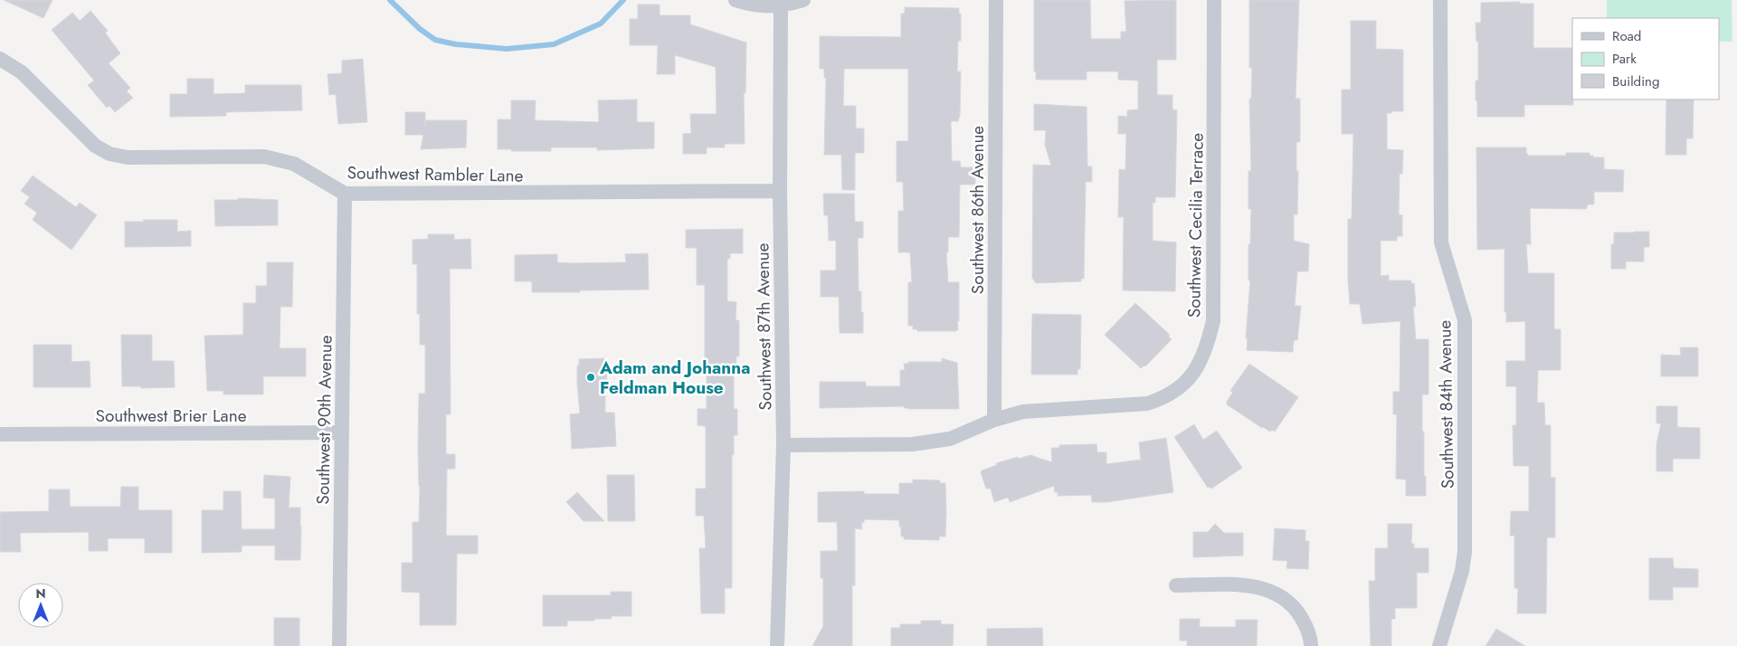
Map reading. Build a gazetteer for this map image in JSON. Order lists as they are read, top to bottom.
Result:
{
  "streets": {
    "street": [
      "Southwest Rambler Lane",
      "Southwest 86th Avenue",
      "Southwest Cecilia Terrace",
      "Southwest 87th Avenue",
      "Southwest 84th Avenue",
      "Southwest Brier Lane",
      "Southwest 90th Avenue"
    ]
  },
  "crossings": [
    ["Southwest Rambler Lane", "Southwest 87th Avenue"],
    ["Southwest Rambler Lane", "Southwest 90th Avenue"],
    ["Southwest 86th Avenue", "Southwest Cecilia Terrace"],
    ["Southwest Cecilia Terrace", "Southwest 87th Avenue"],
    ["Southwest Brier Lane", "Southwest 90th Avenue"]
  ],
  "places": ["Adam and Johanna Feldman House"],
  "legend": ["Road", "Park", "Building"],
  "north": "top"
}
